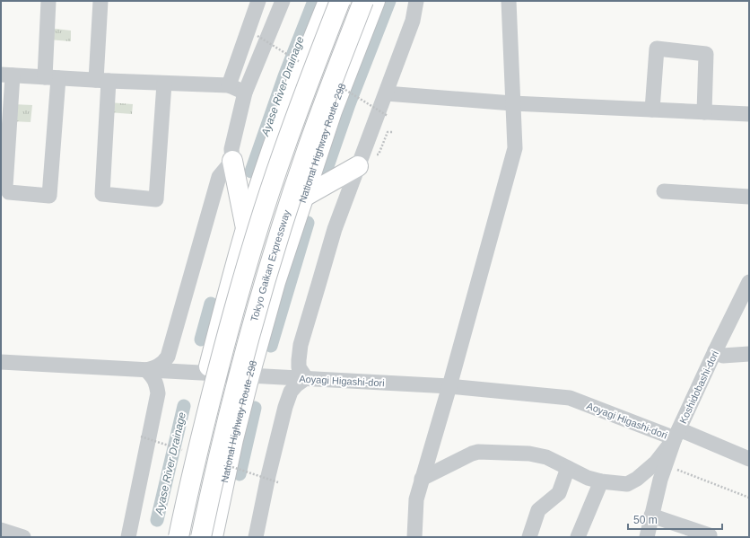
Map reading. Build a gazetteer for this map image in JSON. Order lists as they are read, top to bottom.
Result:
{
  "streets": {
    "highway": ["National Highway Route 298", "Tokyo Gaikan Expressway"],
    "street": ["Aoyagi Higashi-dori", "Koshidobashi-dori"]
  },
  "crossings": [
    ["National Highway Route 298", "Aoyagi Higashi-dori"],
    ["Aoyagi Higashi-dori", "Koshidobashi-dori"]
  ],
  "water": ["Ayase River Drainage"],
  "scale_bar": "50 m"
}
